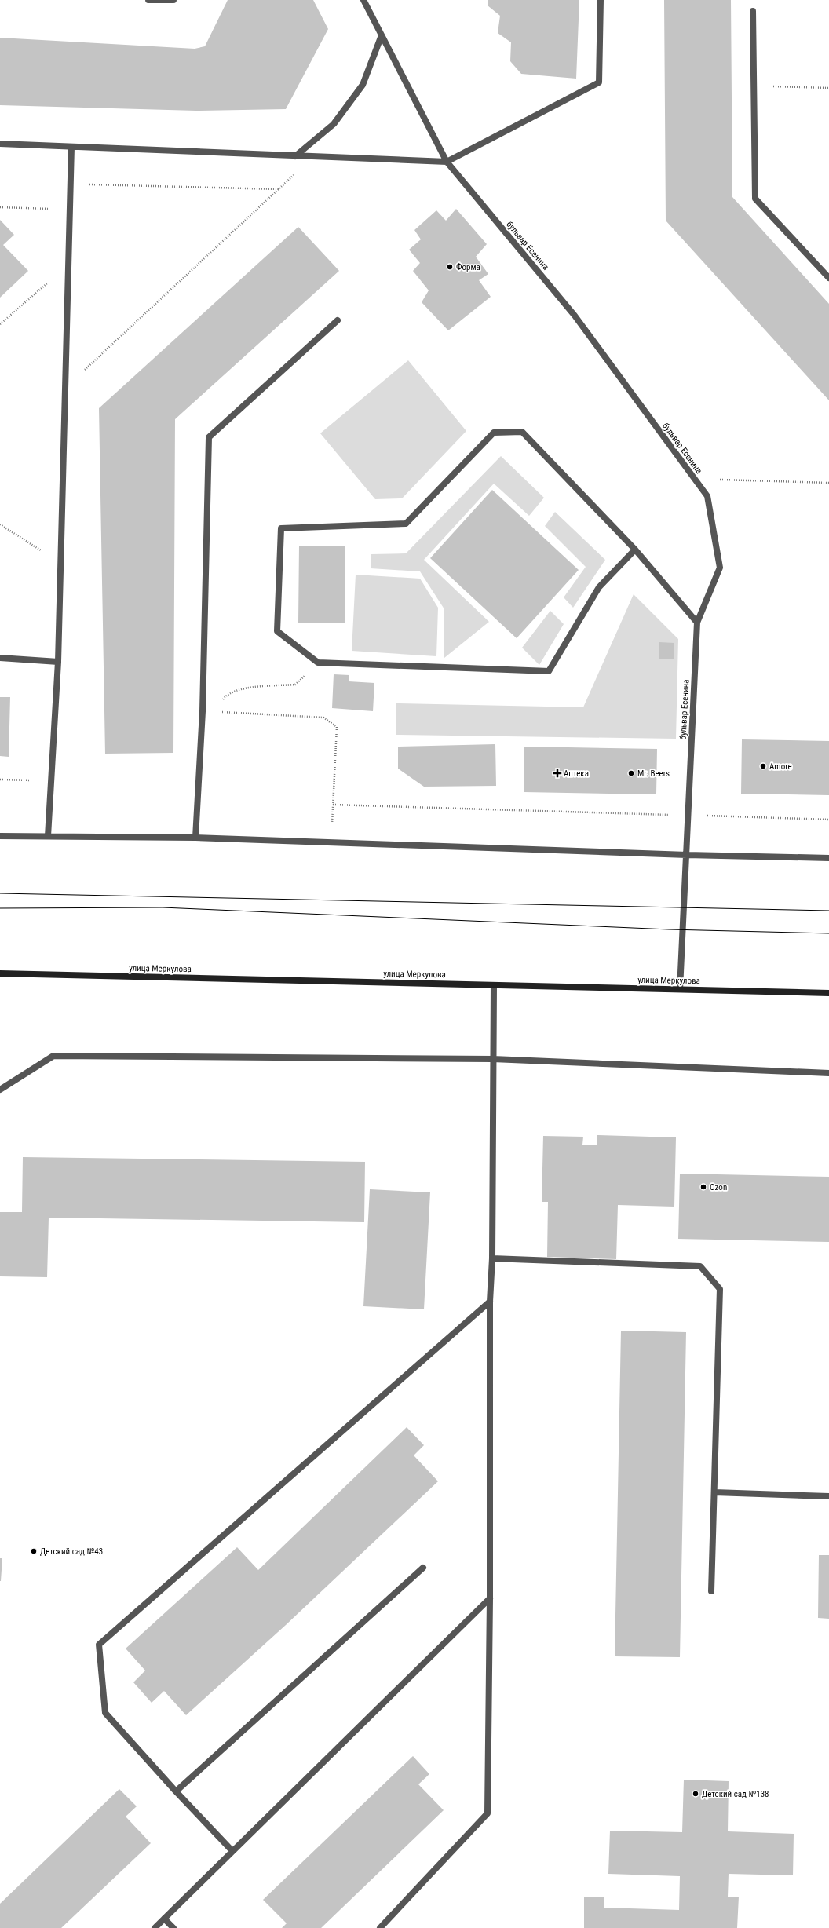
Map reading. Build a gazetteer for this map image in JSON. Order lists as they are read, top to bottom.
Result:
{
  "streets": {
    "street": ["улица Меркулова"],
    "lane": ["бульвар Есенина"]
  },
  "crossings": [
    ["бульвар Есенина", "улица Меркулова"]
  ],
  "places": {
    "other": [
      "Форма",
      "Amore",
      "Mr. Beers",
      "Ozon",
      "Детский сад №43",
      "Детский сад №138"
    ],
    "health": ["Аптека"]
  }
}
